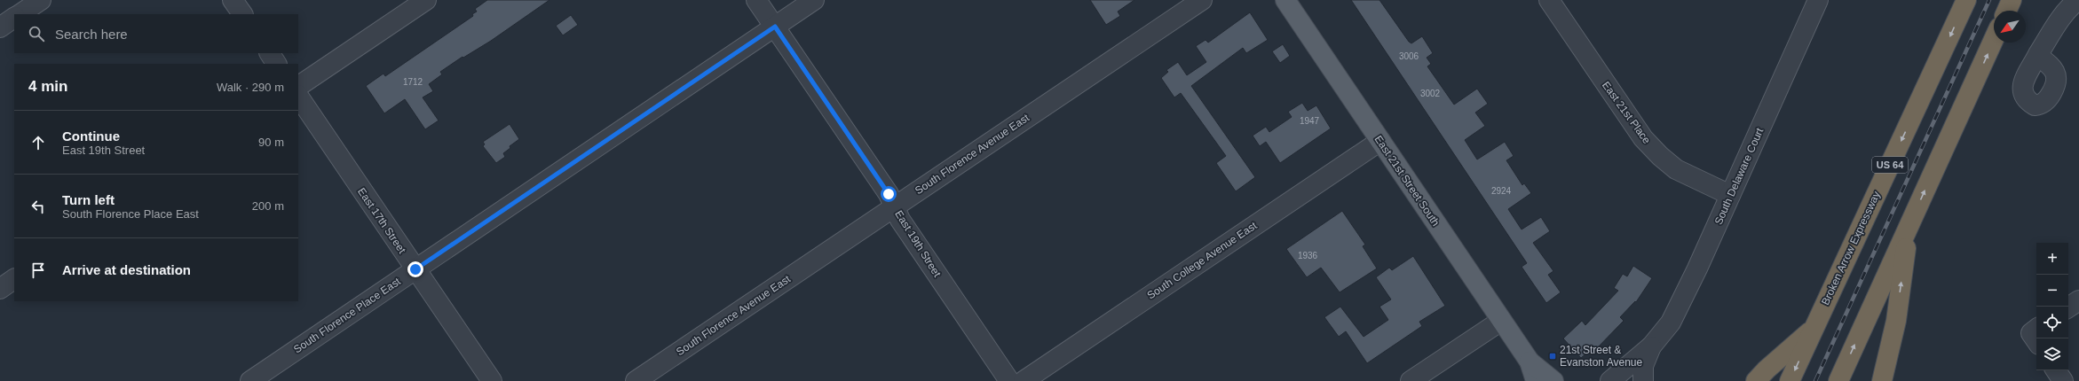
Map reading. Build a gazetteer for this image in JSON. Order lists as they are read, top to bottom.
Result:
{
  "streets": {
    "highway": ["US 64", "Broken Arrow Expressway"],
    "main road": ["East 21st Street South"],
    "street": [
      "East 21st Place",
      "South Florence Avenue East",
      "South Delaware Court",
      "East 17th Street",
      "East 19th Street",
      "South College Avenue East",
      "South Florence Place East"
    ]
  },
  "crossings": [
    ["East 21st Place", "South Delaware Court"],
    ["South Florence Avenue East", "East 19th Street"],
    ["East 21st Street South", "South College Avenue East"],
    ["East 17th Street", "South Florence Place East"],
    ["East 19th Street", "South Florence Place East"]
  ],
  "places": {
    "transit": ["21st Street & Evanston Avenue"]
  },
  "house_numbers": [
    "3006",
    "1712",
    "3002",
    "1947",
    "2924",
    "1936"
  ],
  "north": "bottom left",
  "page": {
    "search": "Search here",
    "heading": ["4 min", "Walk · 290 m"],
    "list": [
      ["Continue", "East 19th Street", "90 m"],
      ["Turn left", "South Florence Place East", "200 m"],
      "Arrive at destination"
    ],
    "map_buttons": ["+", "−"]
  }
}
